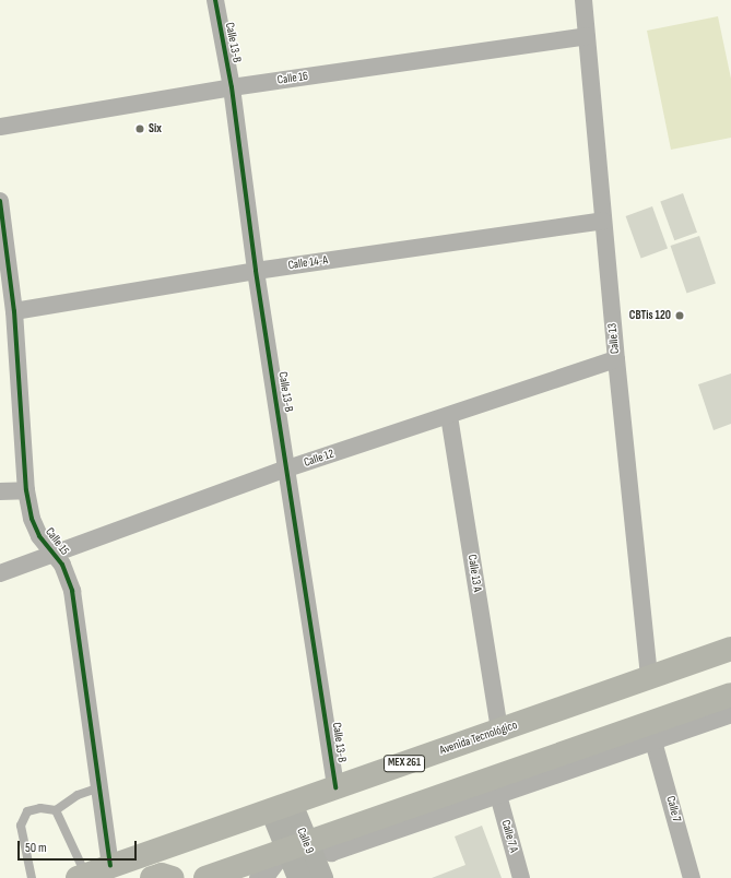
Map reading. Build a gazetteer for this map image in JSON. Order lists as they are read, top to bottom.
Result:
{
  "streets": {
    "main road": ["Avenida Tecnológico", "MEX 261", "Calle 9"],
    "street": [
      "Calle 13-B",
      "Calle 16",
      "Calle 14-A",
      "Calle 13",
      "Calle 12",
      "Calle 15",
      "Calle 13 A",
      "Calle 7",
      "Calle 7 A"
    ]
  },
  "crossings": [
    ["Calle 13-B", "Calle 16"],
    ["Calle 13-B", "Calle 14-A"],
    ["Calle 13-B", "Calle 12"],
    ["Calle 13-B", "Avenida Tecnológico"],
    ["Calle 16", "Calle 13"],
    ["Calle 14-A", "Calle 13"],
    ["Calle 14-A", "Calle 15"],
    ["Calle 13", "Calle 12"],
    ["Calle 13", "Avenida Tecnológico"],
    ["Calle 12", "Calle 15"],
    ["Calle 12", "Calle 13 A"],
    ["Calle 15", "Avenida Tecnológico"],
    ["Calle 13 A", "Avenida Tecnológico"],
    ["Avenida Tecnológico", "Calle 9"]
  ],
  "places": ["Six", "CBTis 120"],
  "scale_bar": "50 m"
}
